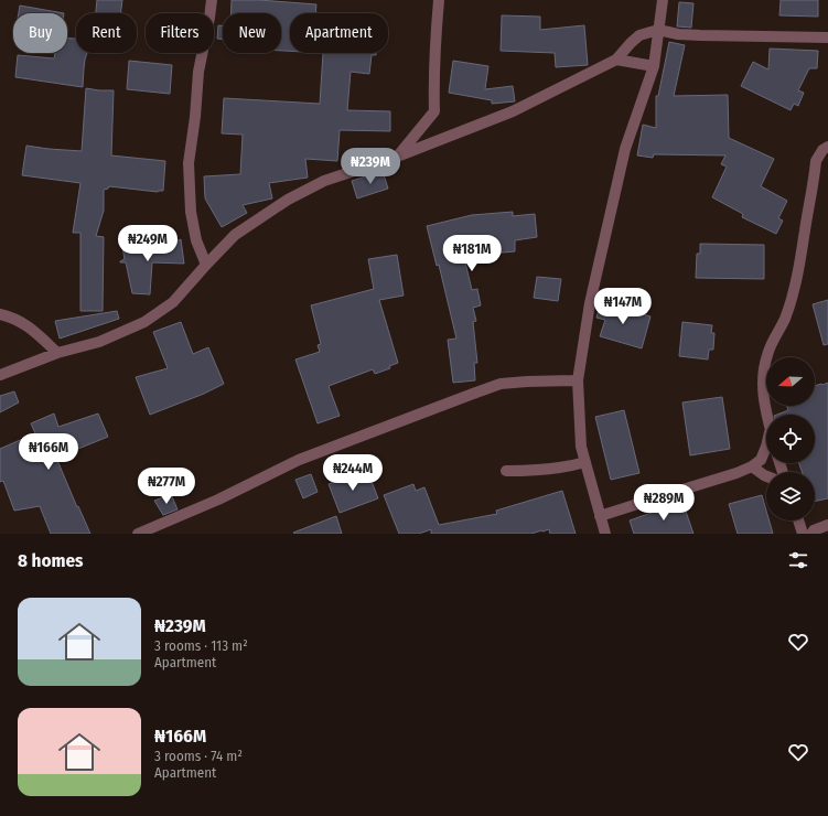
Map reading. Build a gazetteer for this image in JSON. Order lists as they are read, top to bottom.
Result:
{
  "north": "left",
  "page": {
    "chip": [
      "Buy",
      "Rent",
      "Filters",
      "New",
      "Apartment"
    ],
    "price": [
      "₦239M",
      "₦249M",
      "₦181M",
      "₦147M",
      "₦166M",
      "₦244M",
      "₦277M",
      "₦289M"
    ],
    "heading": "8 homes",
    "list": [
      {
        "name": "₦239M",
        "note": "3 rooms · 113 m² · Apartment"
      },
      {
        "name": "₦166M",
        "note": "3 rooms · 74 m² · Apartment"
      }
    ]
  }
}
